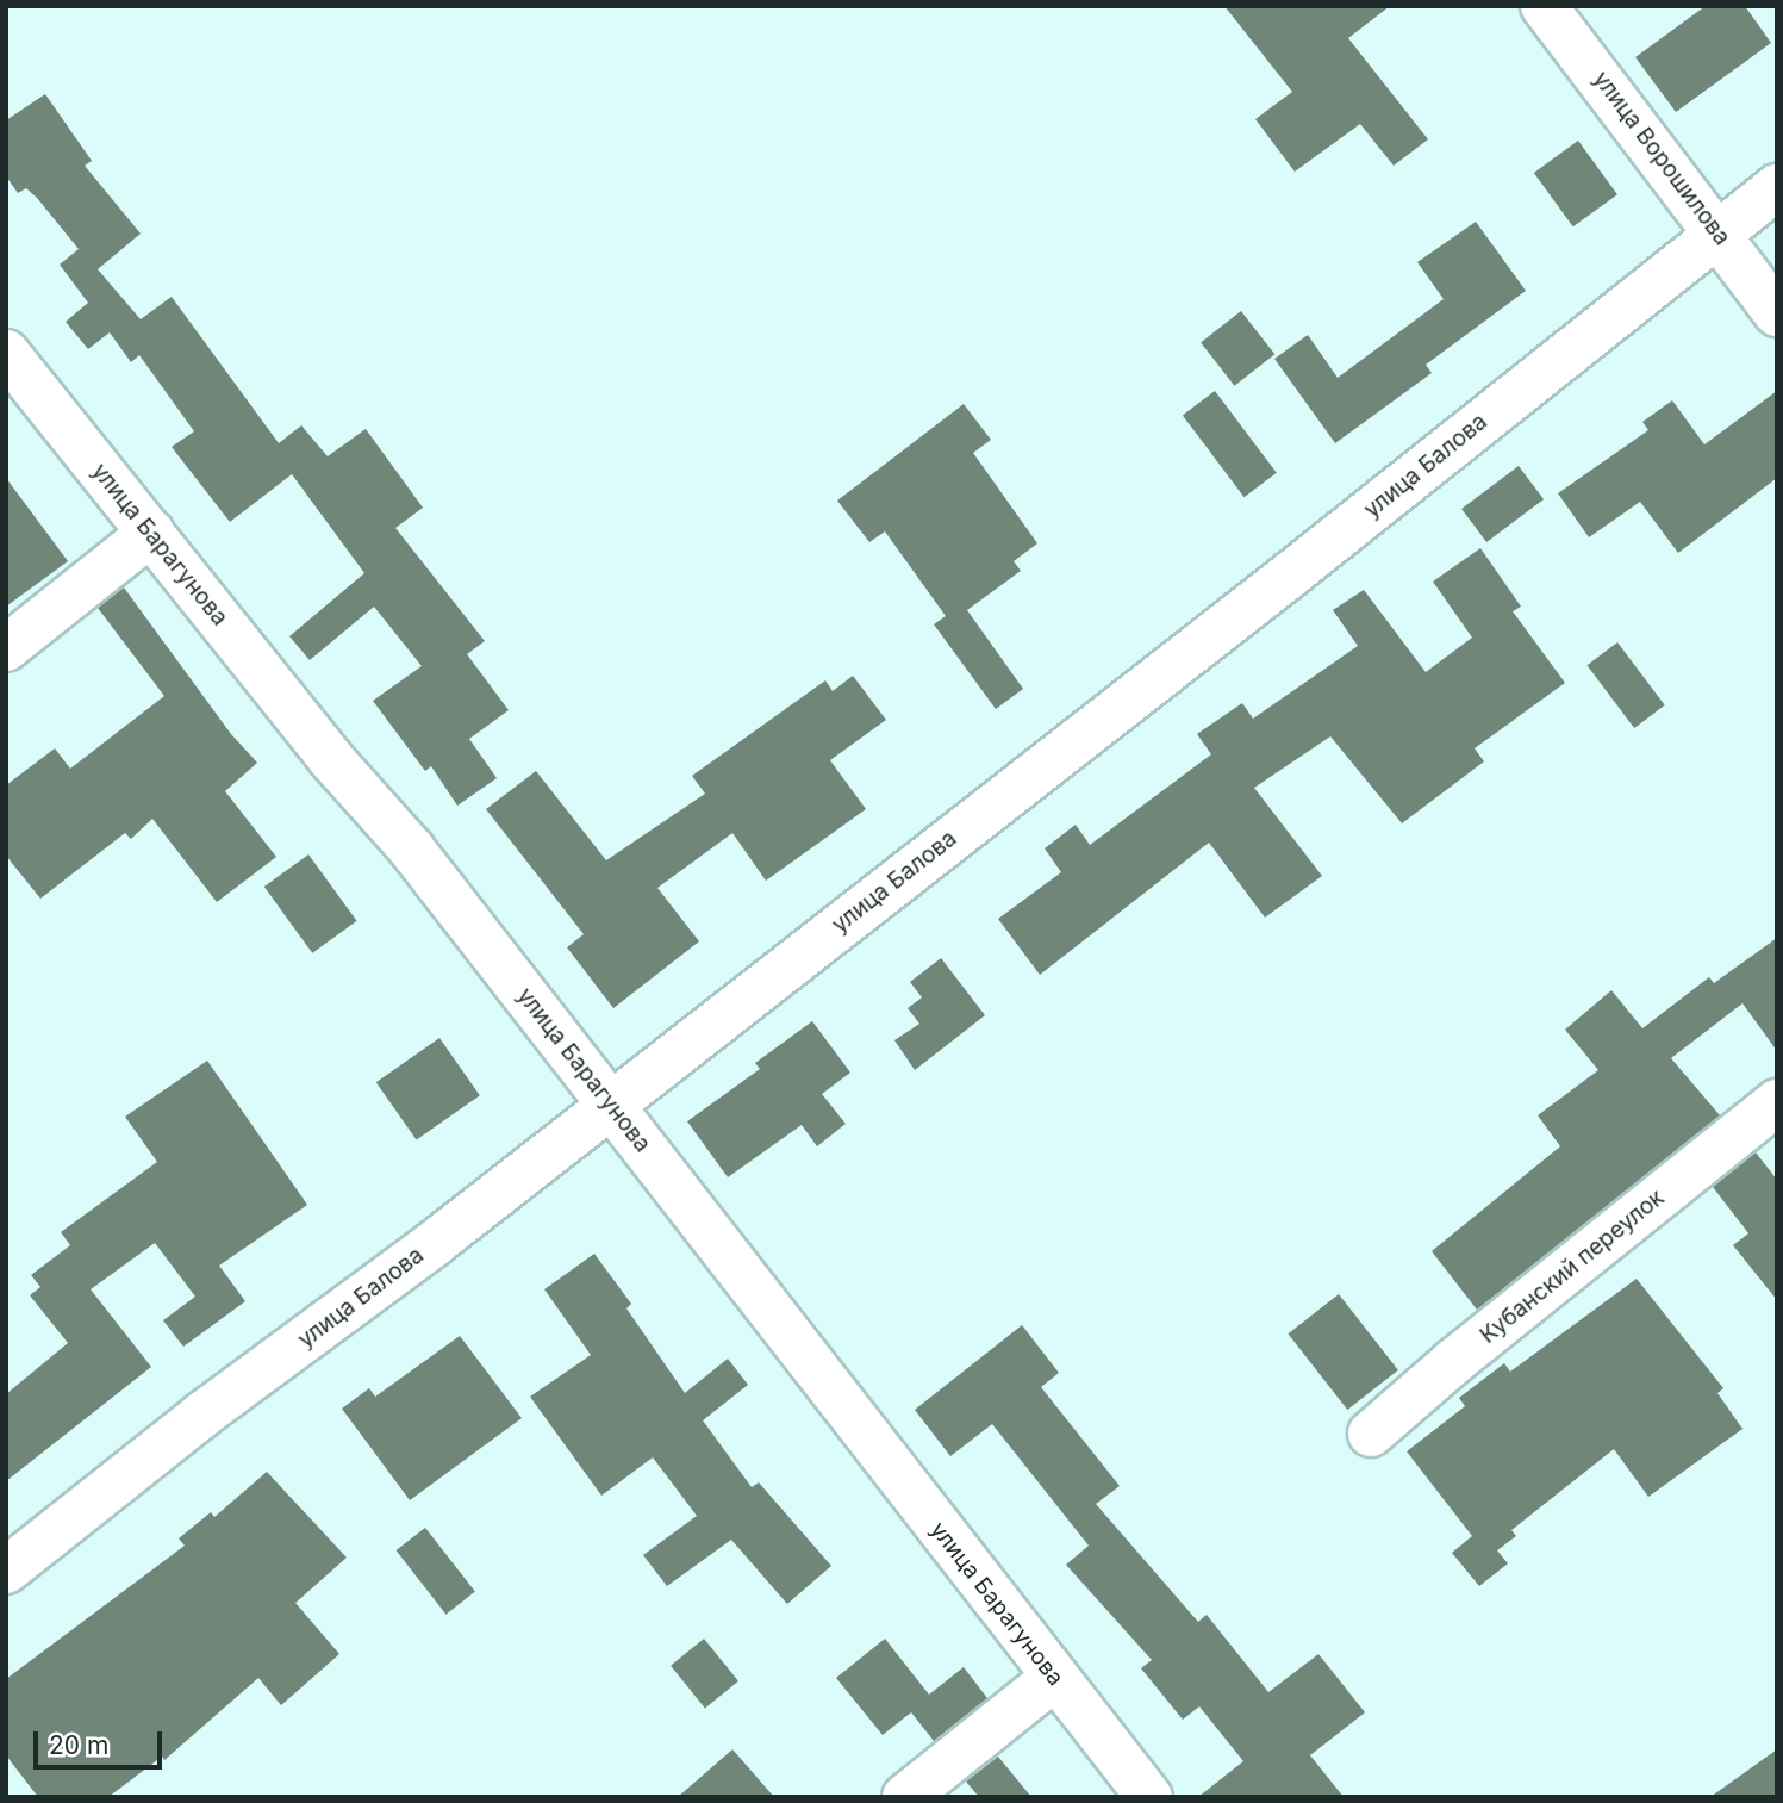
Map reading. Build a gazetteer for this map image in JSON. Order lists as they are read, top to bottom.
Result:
{
  "streets": {
    "street": [
      "улица Ворошилова",
      "улица Балова",
      "улица Барагунова",
      "Кубанский переулок"
    ]
  },
  "crossings": [
    ["улица Ворошилова", "улица Балова"],
    ["улица Балова", "улица Барагунова"]
  ],
  "scale_bar": "20 m"
}
